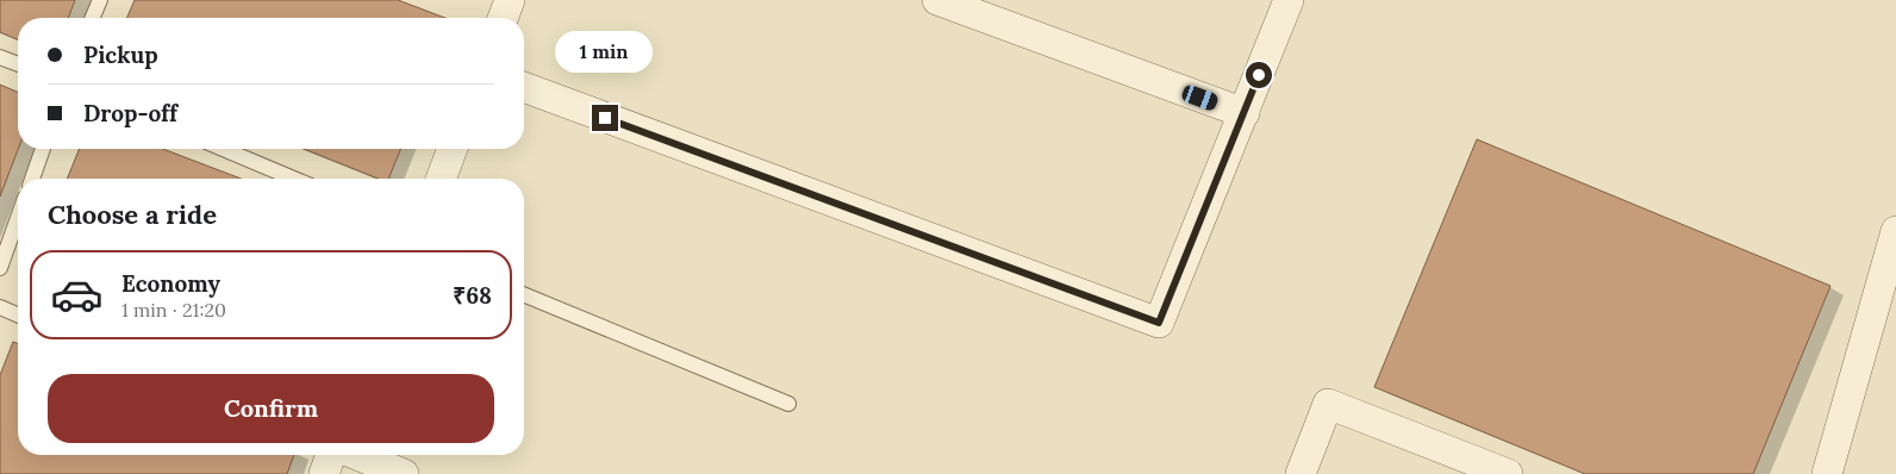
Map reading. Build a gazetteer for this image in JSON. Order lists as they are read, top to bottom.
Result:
{
  "page": {
    "banner": ["Pickup", "Drop-off"],
    "bubble": "1 min",
    "heading": "Choose a ride",
    "list": [
      {
        "name": "Economy",
        "note": "1 min · 21:20",
        "value": "₹68"
      }
    ],
    "buttons": "Confirm"
  }
}
